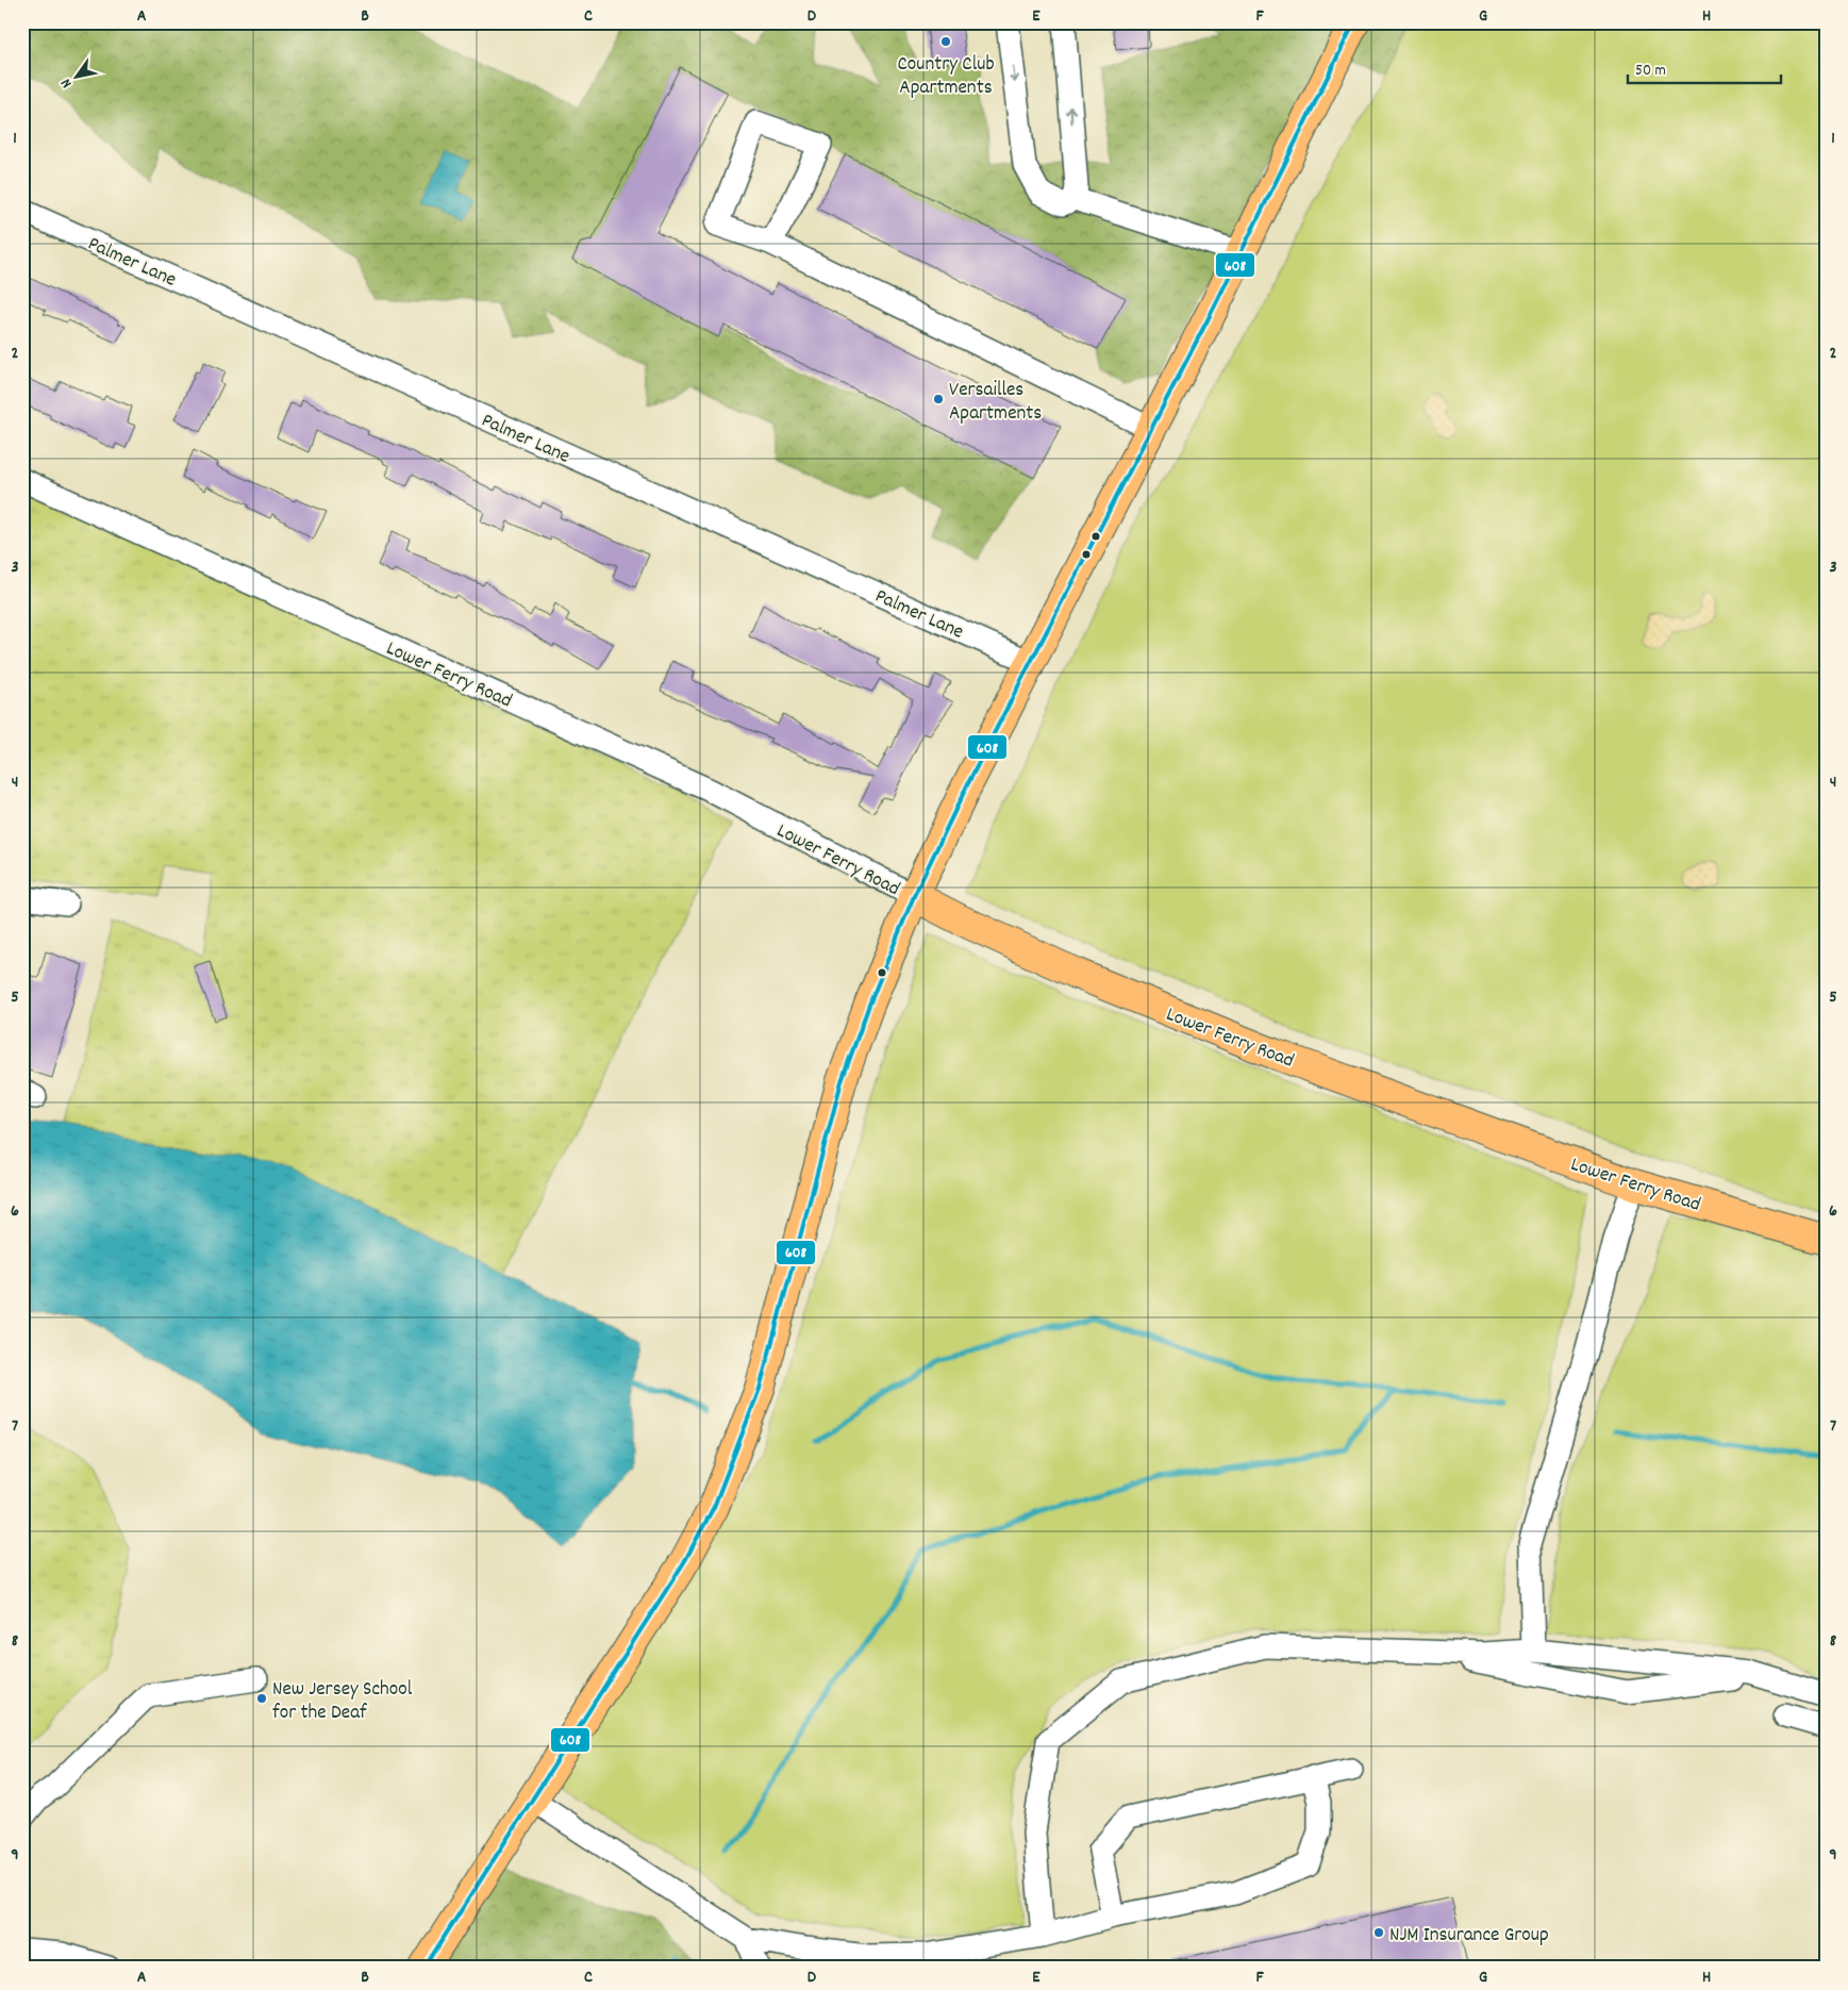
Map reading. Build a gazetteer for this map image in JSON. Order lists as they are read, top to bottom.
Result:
{
  "streets": {
    "main road": ["Lower Ferry Road"],
    "street": ["Palmer Lane"]
  },
  "places": [
    "Country Club Apartments",
    "Versailles Apartments",
    "New Jersey School for the Deaf",
    "NJM Insurance Group"
  ],
  "lines": ["transit line 608"],
  "scale_bar": "50 m",
  "north": "bottom left",
  "grid": {
    "columns": [
      "A",
      "B",
      "C",
      "D",
      "E",
      "F",
      "G",
      "H"
    ],
    "rows": [
      "1",
      "2",
      "3",
      "4",
      "5",
      "6",
      "7",
      "8",
      "9"
    ]
  }
}
